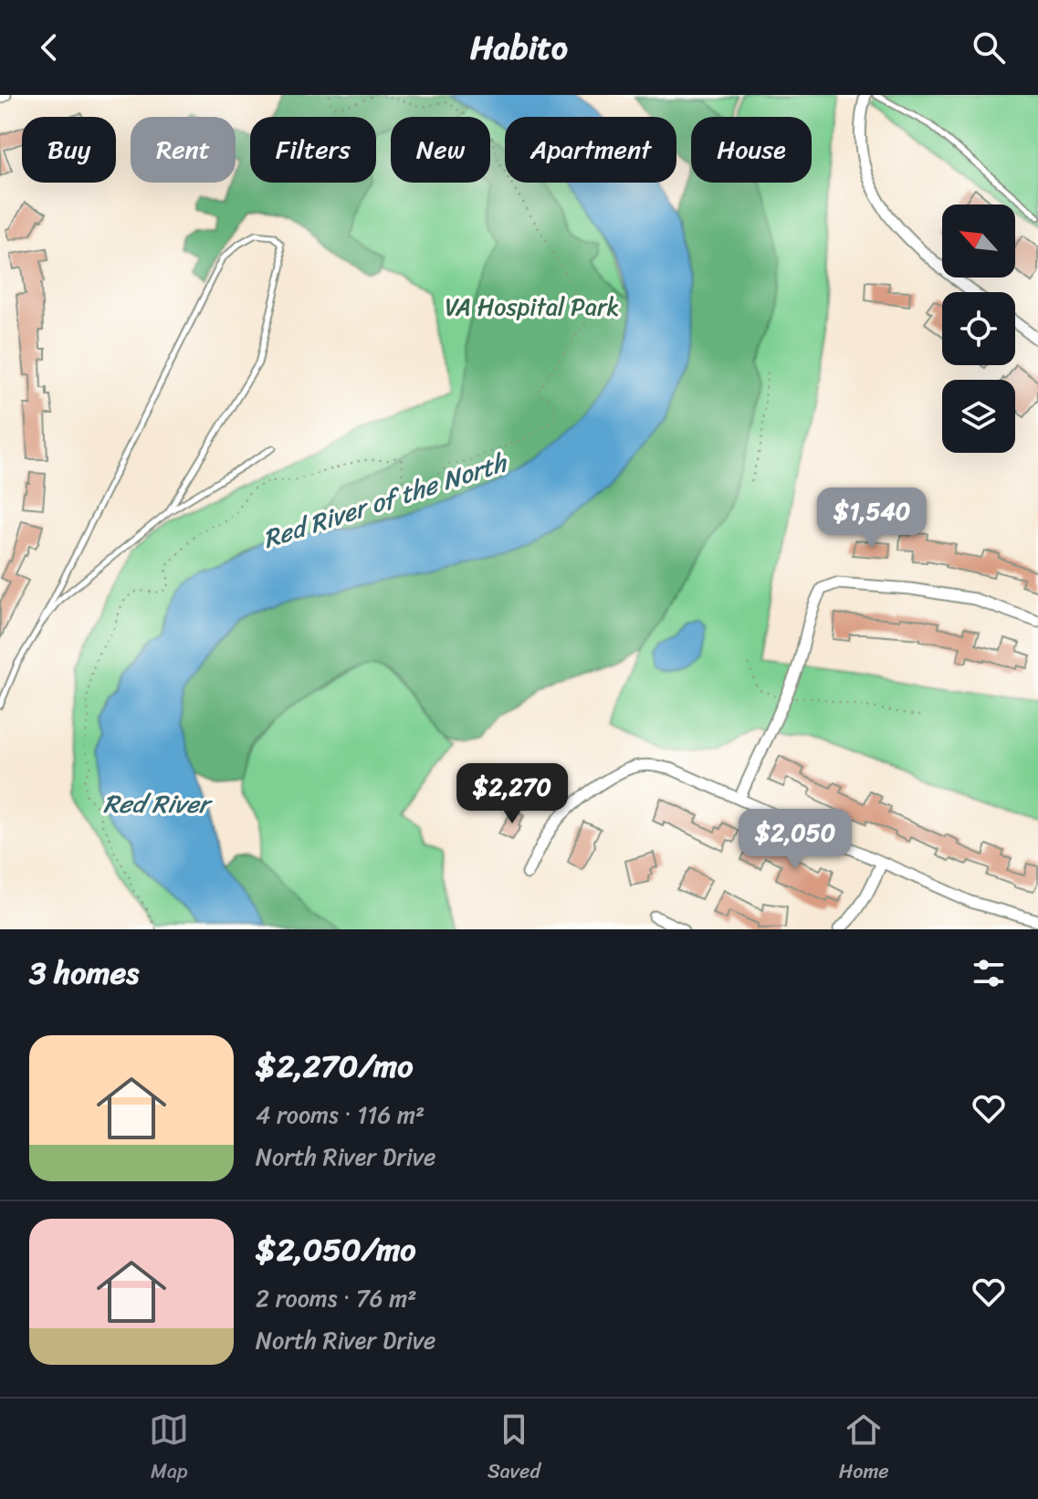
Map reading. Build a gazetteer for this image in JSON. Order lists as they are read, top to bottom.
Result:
{
  "water": ["Red River of the North", "Red River"],
  "parks": ["VA Hospital Park"],
  "north": "top left",
  "page": {
    "header": "Habito",
    "chip": [
      "Buy",
      "Rent",
      "Filters",
      "New",
      "Apartment",
      "House"
    ],
    "price": ["$1,540", "$2,270", "$2,050"],
    "heading": "3 homes",
    "list": [
      {
        "name": "$2,270/mo",
        "note": "4 rooms · 116 m² · North River Drive"
      },
      {
        "name": "$2,050/mo",
        "note": "2 rooms · 76 m² · North River Drive"
      }
    ],
    "tabs": ["Map", "Saved", "Home"]
  }
}
